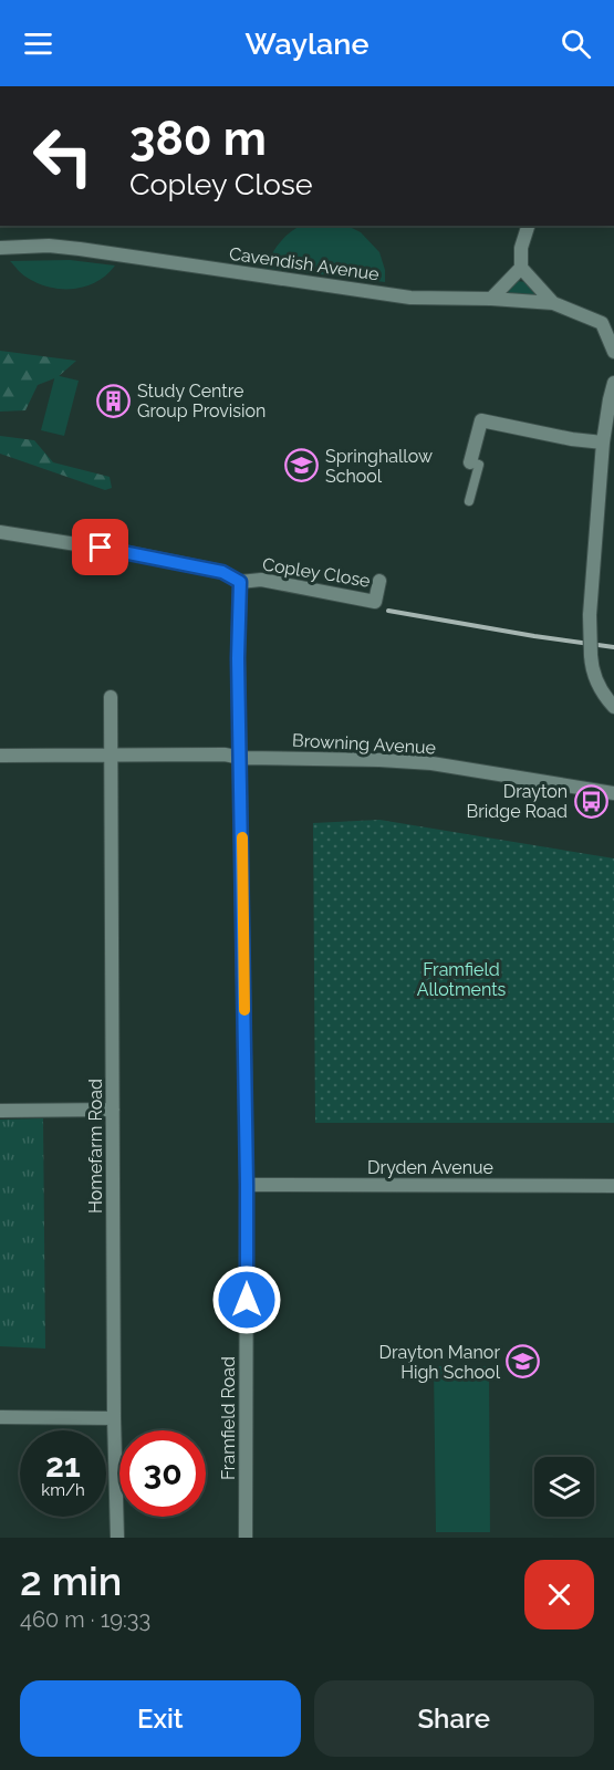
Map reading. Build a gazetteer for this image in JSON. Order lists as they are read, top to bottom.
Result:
{
  "streets": {
    "street": [
      "Cavendish Avenue",
      "Copley Close",
      "Browning Avenue",
      "Homefarm Road",
      "Dryden Avenue",
      "Framfield Road"
    ]
  },
  "crossings": [
    ["Copley Close", "Framfield Road"],
    ["Browning Avenue", "Homefarm Road"],
    ["Browning Avenue", "Framfield Road"],
    ["Dryden Avenue", "Framfield Road"]
  ],
  "parks": ["Framfield Allotments"],
  "places": {
    "building": ["Study Centre Group Provision"],
    "school or university": ["Springhallow School", "Drayton Manor High School"],
    "bus stop": ["Drayton Bridge Road"]
  },
  "page": {
    "header": "Waylane",
    "turn": ["380 m", "Copley Close"],
    "speed": "21 km/h",
    "limit": "30",
    "heading": ["2 min", "460 m · 19:33"],
    "buttons": ["Exit", "Share"]
  }
}
